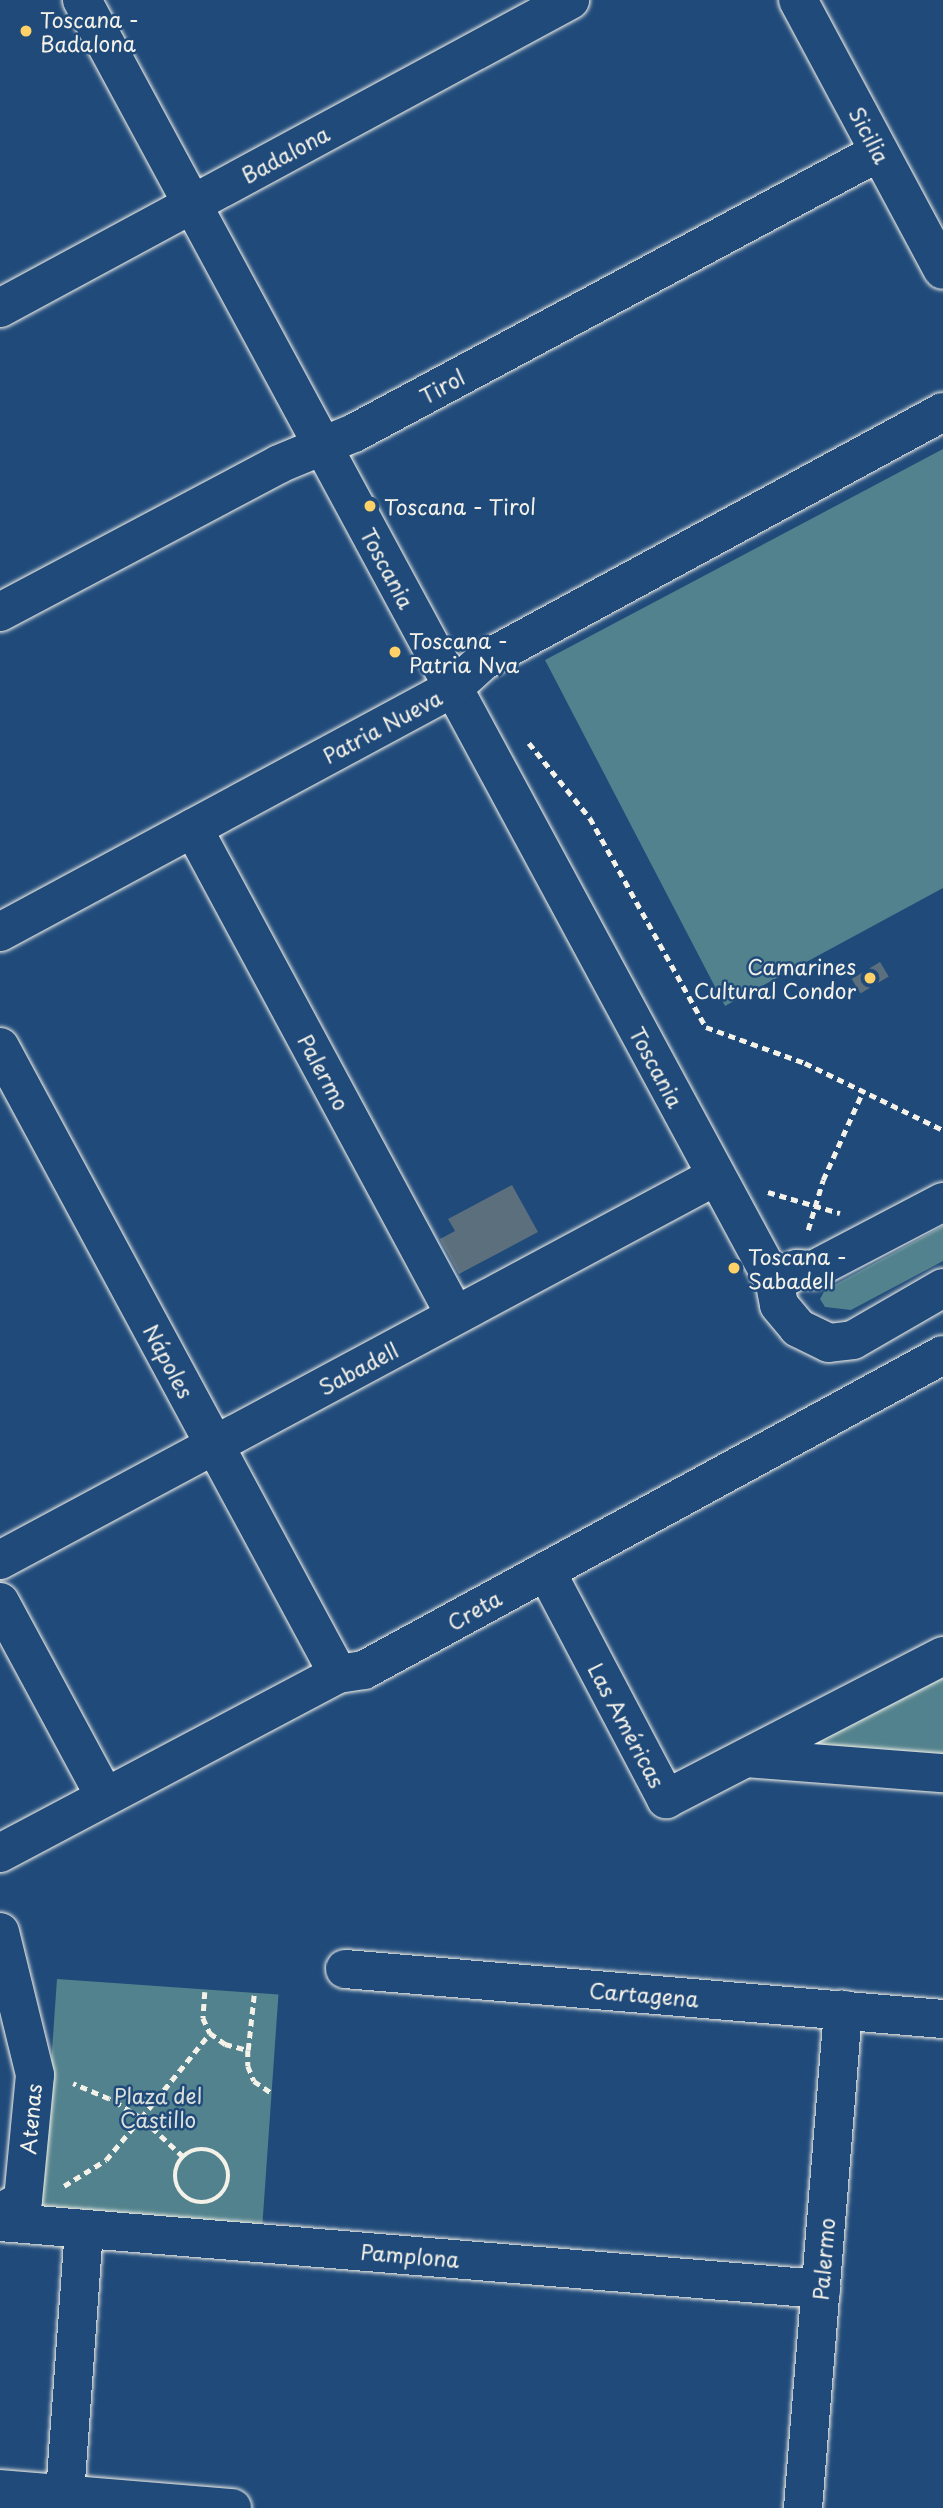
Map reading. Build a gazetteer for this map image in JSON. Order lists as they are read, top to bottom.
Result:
{
  "streets": {
    "street": [
      "Sicilia",
      "Badalona",
      "Tirol",
      "Toscania",
      "Patria Nueva",
      "Palermo",
      "Nápoles",
      "Sabadell",
      "Creta",
      "Las Américas",
      "Cartagena",
      "Atenas",
      "Pamplona"
    ]
  },
  "crossings": [
    ["Sicilia", "Tirol"],
    ["Badalona", "Toscania"],
    ["Tirol", "Toscania"],
    ["Toscania", "Patria Nueva"],
    ["Toscania", "Sabadell"],
    ["Patria Nueva", "Palermo"],
    ["Palermo", "Sabadell"],
    ["Palermo", "Cartagena"],
    ["Palermo", "Pamplona"],
    ["Nápoles", "Sabadell"],
    ["Nápoles", "Creta"],
    ["Creta", "Las Américas"],
    ["Atenas", "Pamplona"]
  ],
  "parks": ["Plaza del Castillo"],
  "places": [
    "Toscana - Badalona",
    "Toscana - Tirol",
    "Toscana - Patria Nva",
    "Camarines Cultural Condor",
    "Toscana - Sabadell"
  ]
}
